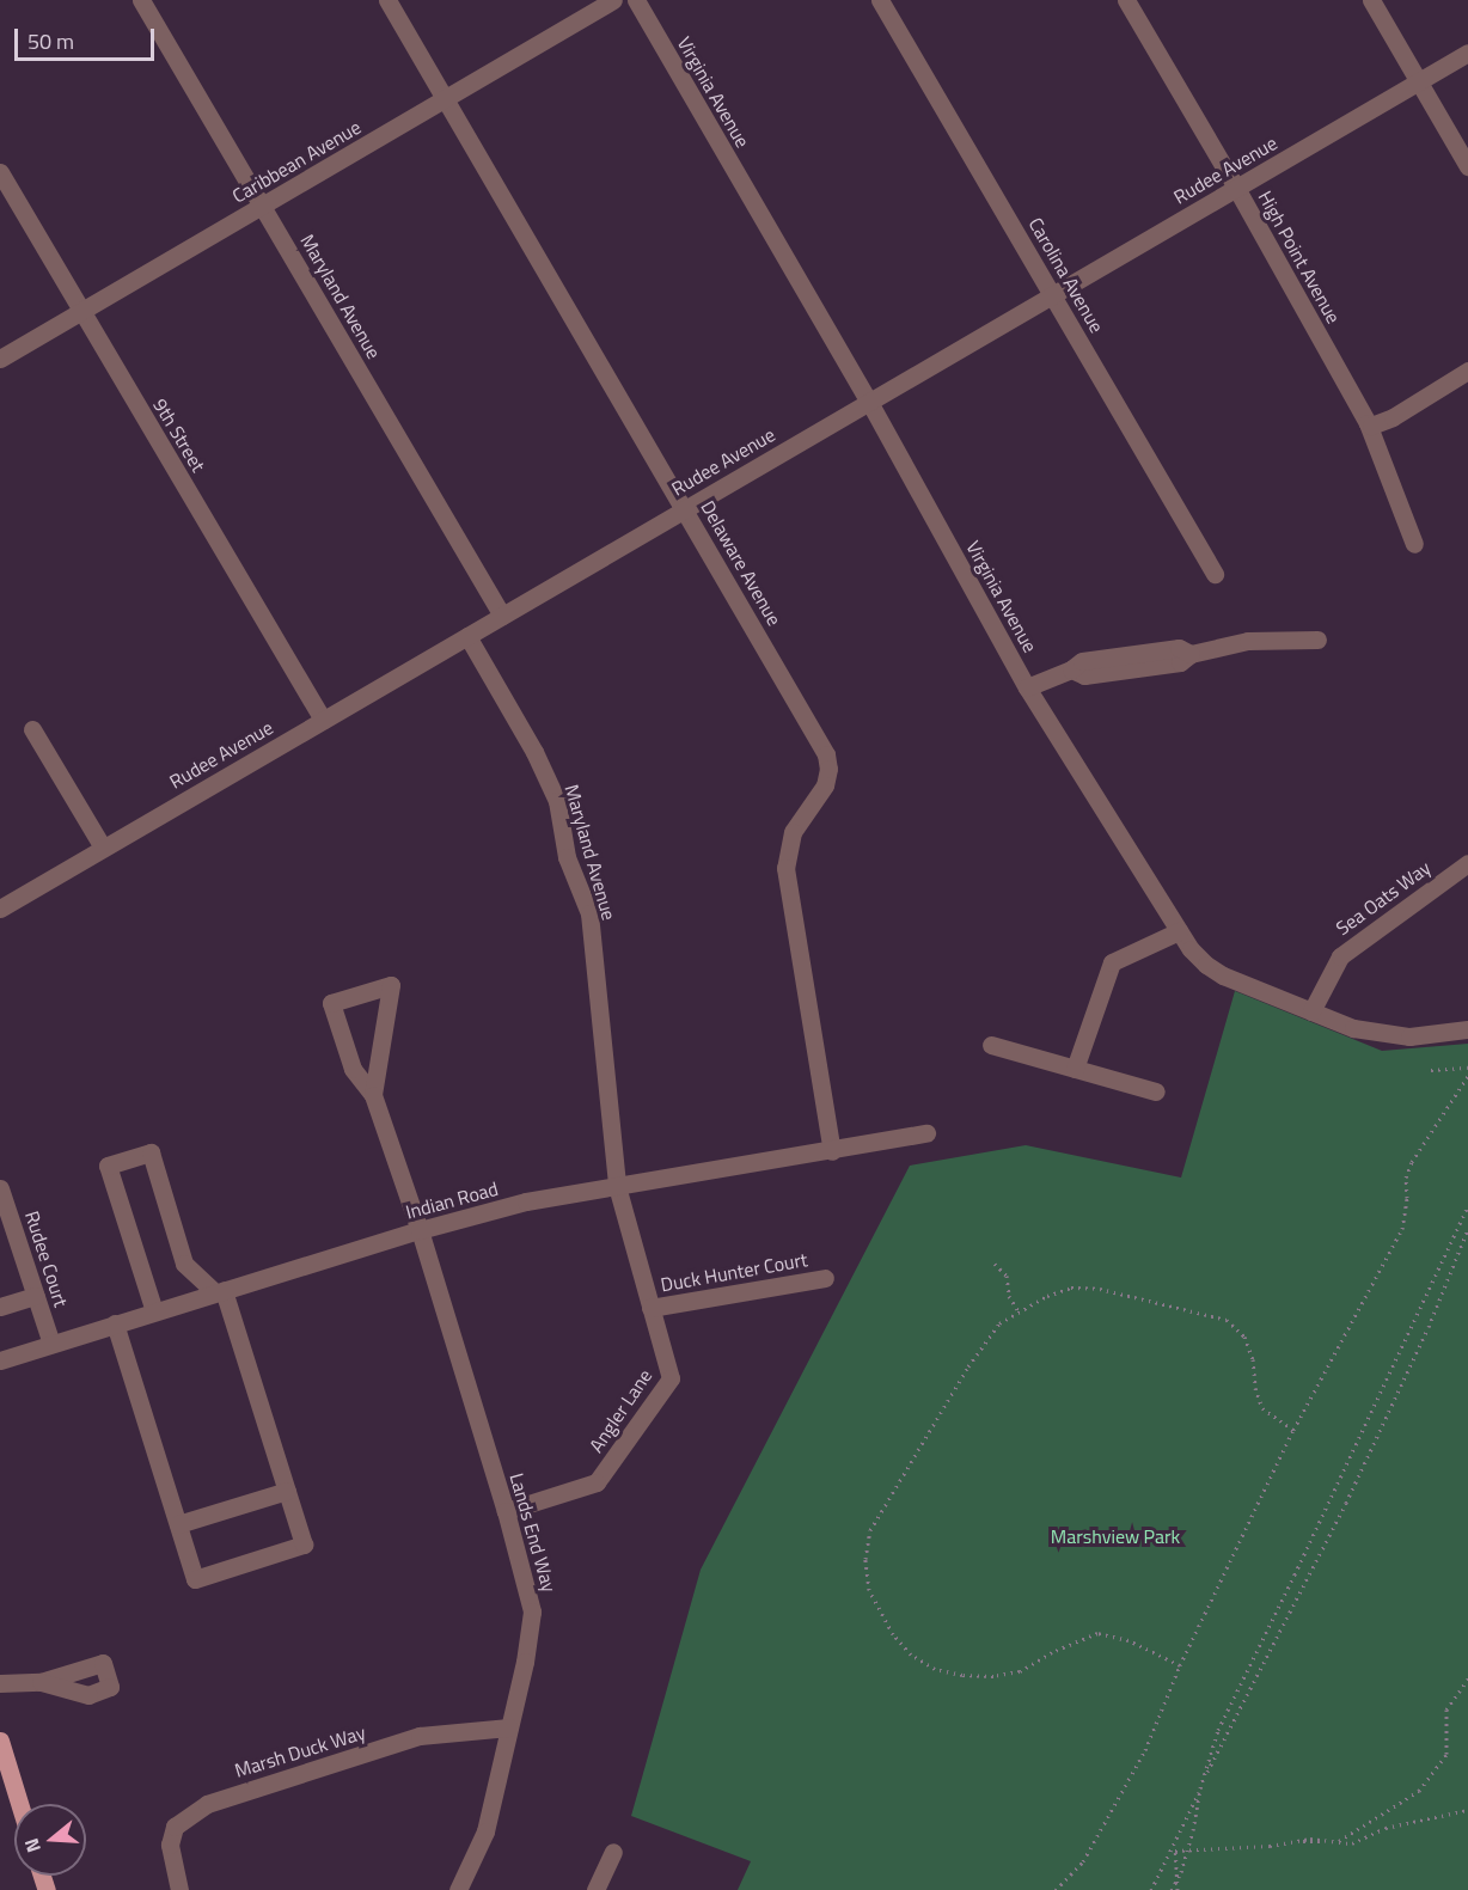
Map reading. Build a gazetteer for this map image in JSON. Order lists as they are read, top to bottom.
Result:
{
  "streets": {
    "street": [
      "Virginia Avenue",
      "Caribbean Avenue",
      "Rudee Avenue",
      "High Point Avenue",
      "Carolina Avenue",
      "Maryland Avenue",
      "9th Street",
      "Delaware Avenue",
      "Sea Oats Way",
      "Indian Road",
      "Rudee Court",
      "Duck Hunter Court",
      "Angler Lane",
      "Lands End Way",
      "Marsh Duck Way"
    ]
  },
  "crossings": [
    ["Virginia Avenue", "Rudee Avenue"],
    ["Virginia Avenue", "Sea Oats Way"],
    ["Caribbean Avenue", "Maryland Avenue"],
    ["Caribbean Avenue", "9th Street"],
    ["Caribbean Avenue", "Delaware Avenue"],
    ["Rudee Avenue", "High Point Avenue"],
    ["Rudee Avenue", "Carolina Avenue"],
    ["Rudee Avenue", "Maryland Avenue"],
    ["Rudee Avenue", "9th Street"],
    ["Rudee Avenue", "Delaware Avenue"],
    ["Maryland Avenue", "Indian Road"],
    ["Maryland Avenue", "Angler Lane"],
    ["Delaware Avenue", "Indian Road"],
    ["Indian Road", "Rudee Court"],
    ["Indian Road", "Angler Lane"],
    ["Indian Road", "Lands End Way"],
    ["Duck Hunter Court", "Angler Lane"],
    ["Angler Lane", "Lands End Way"],
    ["Lands End Way", "Marsh Duck Way"]
  ],
  "parks": ["Marshview Park"],
  "scale_bar": "50 m",
  "north": "left"
}
